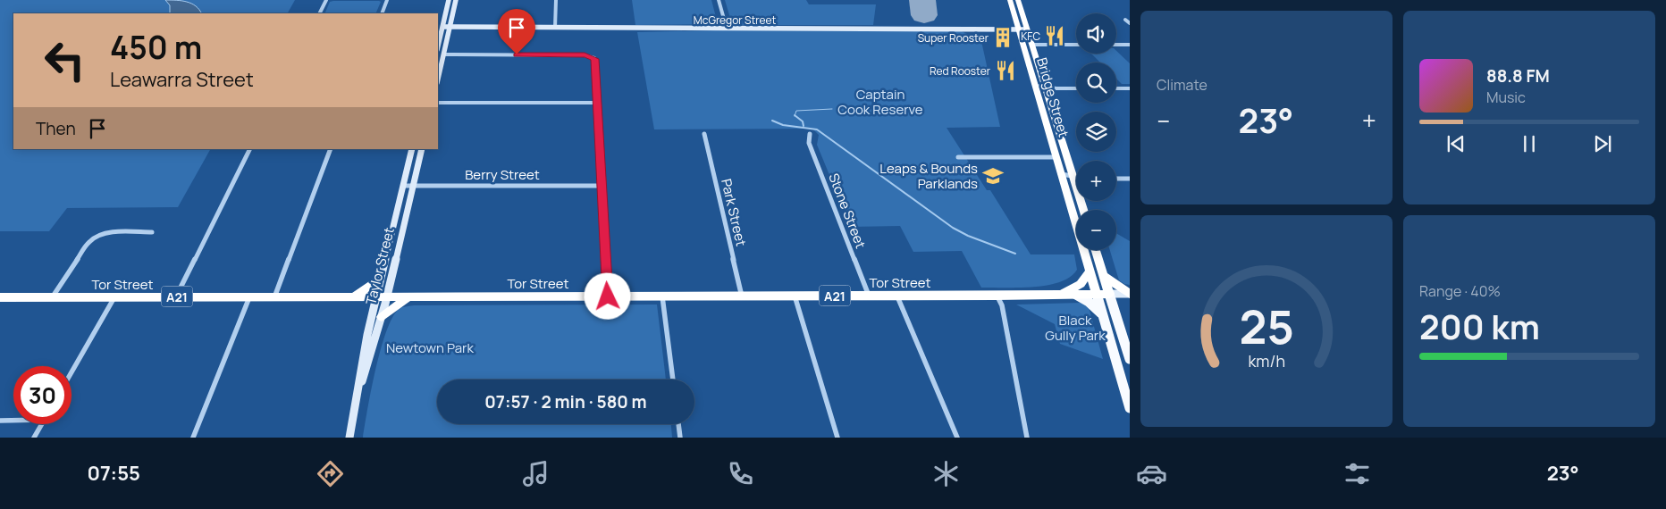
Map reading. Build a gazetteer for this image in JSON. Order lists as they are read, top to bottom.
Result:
{
  "streets": {
    "highway": ["Bridge Street", "Tor Street", "A21"],
    "street": [
      "McGregor Street",
      "Berry Street",
      "Stone Street",
      "Park Street",
      "Taylor Street"
    ]
  },
  "crossings": [
    ["McGregor Street", "Bridge Street"],
    ["Bridge Street", "Tor Street"],
    ["Bridge Street", "A21"],
    ["Berry Street", "Taylor Street"],
    ["Stone Street", "Tor Street"],
    ["Park Street", "Tor Street"],
    ["Taylor Street", "Tor Street"],
    ["Tor Street", "A21"]
  ],
  "parks": ["Captain Cook Reserve", "Black Gully Park", "Newtown Park"],
  "places": {
    "restaurant": ["KFC", "Red Rooster"],
    "building": ["Super Rooster"],
    "school or university": ["Leaps & Bounds Parklands"]
  },
  "page": {
    "tile": [
      "Climate",
      ["Range · 40%", "200 km"]
    ],
    "map_buttons": ["+", "−"],
    "turn": ["450 m", "Leawarra Street"],
    "song": ["88.8 FM", "Music"],
    "heat": ["−", "23°", "+"],
    "then": "Then",
    "limit": "30",
    "trip": "07:57 · 2 min · 580 m",
    "tabs": ["07:55", "23°"],
    "gauge": ["25", "km/h"]
  }
}
